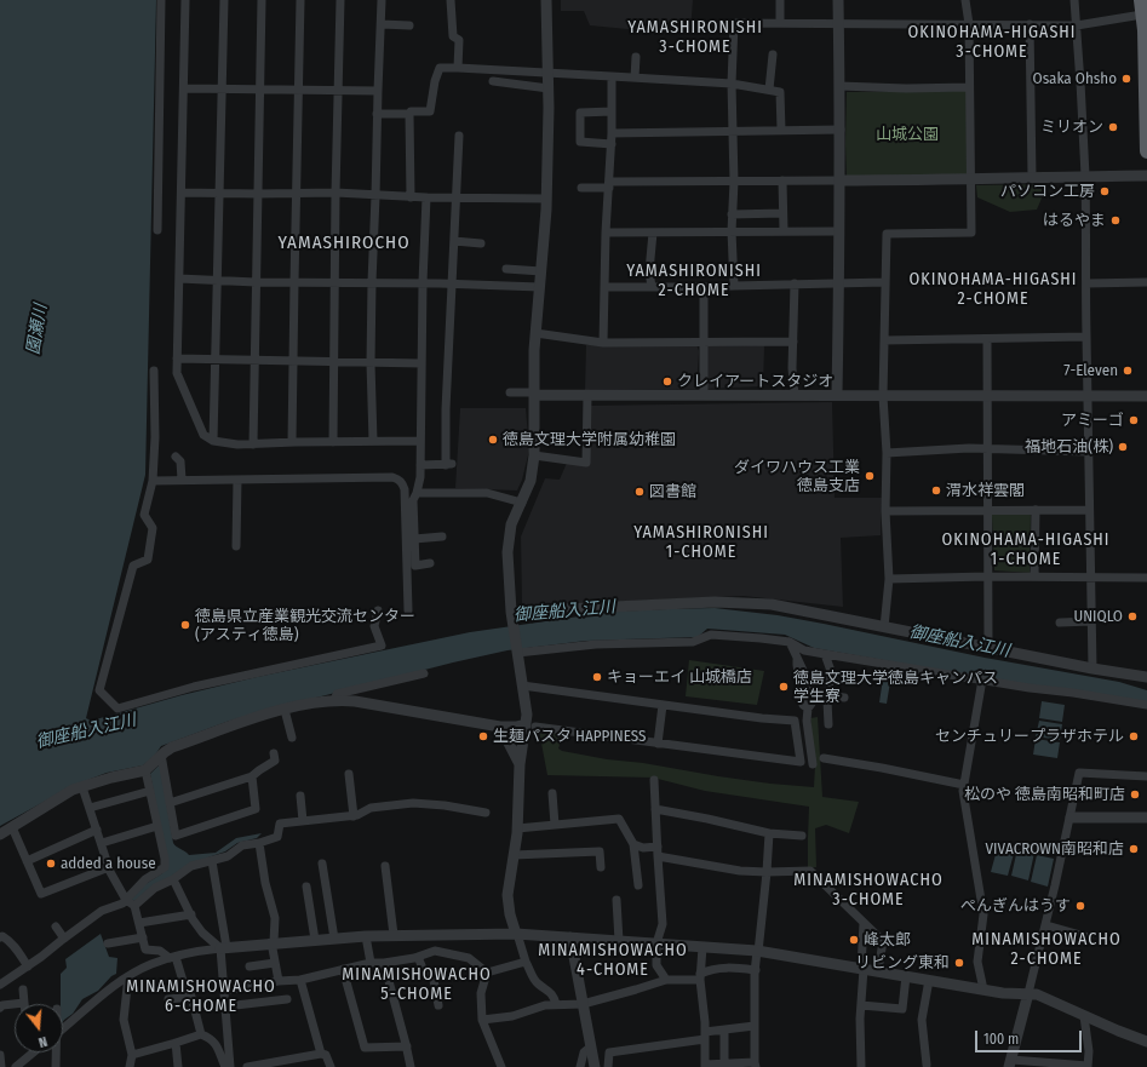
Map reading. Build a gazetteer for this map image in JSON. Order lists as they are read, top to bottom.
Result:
{
  "districts": [
    "YAMASHIRONISHI 3-CHOME",
    "OKINOHAMA-HIGASHI 3-CHOME",
    "YAMASHIROCHO",
    "YAMASHIRONISHI 2-CHOME",
    "OKINOHAMA-HIGASHI 2-CHOME",
    "YAMASHIRONISHI 1-CHOME",
    "OKINOHAMA-HIGASHI 1-CHOME",
    "MINAMISHOWACHO 3-CHOME",
    "MINAMISHOWACHO 2-CHOME",
    "MINAMISHOWACHO 4-CHOME",
    "MINAMISHOWACHO 5-CHOME",
    "MINAMISHOWACHO 6-CHOME"
  ],
  "water": ["園瀬川", "御座船入江川"],
  "parks": ["山城公園"],
  "places": [
    "Osaka Ohsho",
    "ミリオン",
    "パソコン工房",
    "はるやま",
    "7-Eleven",
    "クレイアートスタジオ",
    "アミーゴ",
    "徳島文理大学附属幼稚園",
    "福地石油(株)",
    "ダイワハウス工業 徳島支店",
    "渭水祥雲閣",
    "図書館",
    "UNIQLO",
    "徳島県立産業観光交流センター (アスティ徳島)",
    "キョーエイ 山城橋店",
    "徳島文理大学徳島キャンパス 学生寮",
    "生麺パスタ HAPPINESS",
    "センチュリープラザホテル",
    "松のや 徳島南昭和町店",
    "VIVACROWN南昭和店",
    "added a house",
    "ぺんぎんはうす",
    "峰太郎",
    "リビング東和"
  ],
  "scale_bar": "100 m",
  "north": "bottom"
}
